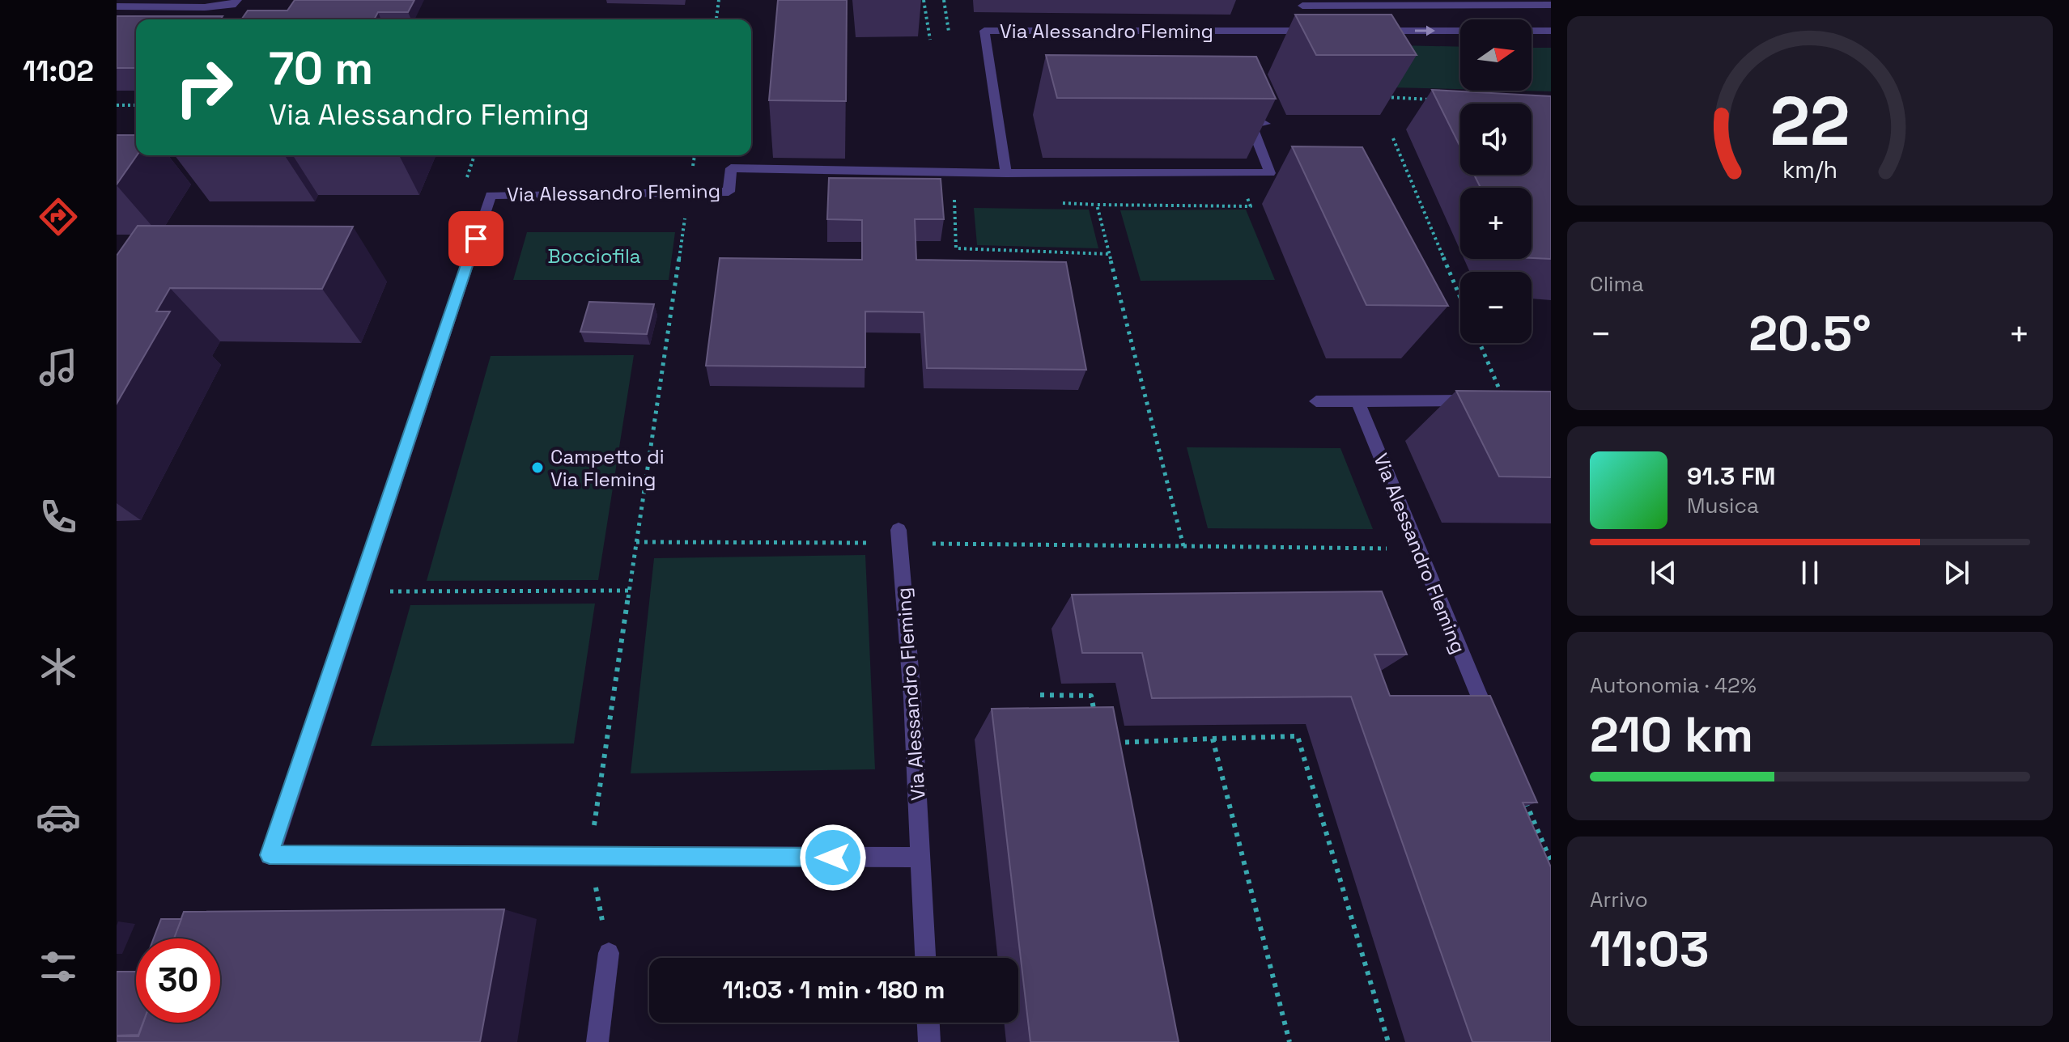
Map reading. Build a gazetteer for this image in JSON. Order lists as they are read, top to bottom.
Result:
{
  "streets": {
    "street": ["Via Alessandro Fleming"]
  },
  "parks": ["Bocciofila"],
  "places": ["Campetto di Via Fleming"],
  "north": "right",
  "page": {
    "tabs": "11:02",
    "map_buttons": ["+", "−"],
    "turn": ["70 m", "Via Alessandro Fleming"],
    "tile": [
      "Clima",
      ["Autonomia · 42%", "210 km"],
      ["Arrivo", "11:03"]
    ],
    "heat": ["−", "20.5°", "+"],
    "song": ["91.3 FM", "Musica"],
    "limit": "30",
    "trip": "11:03 · 1 min · 180 m",
    "gauge": ["22", "km/h"]
  }
}
